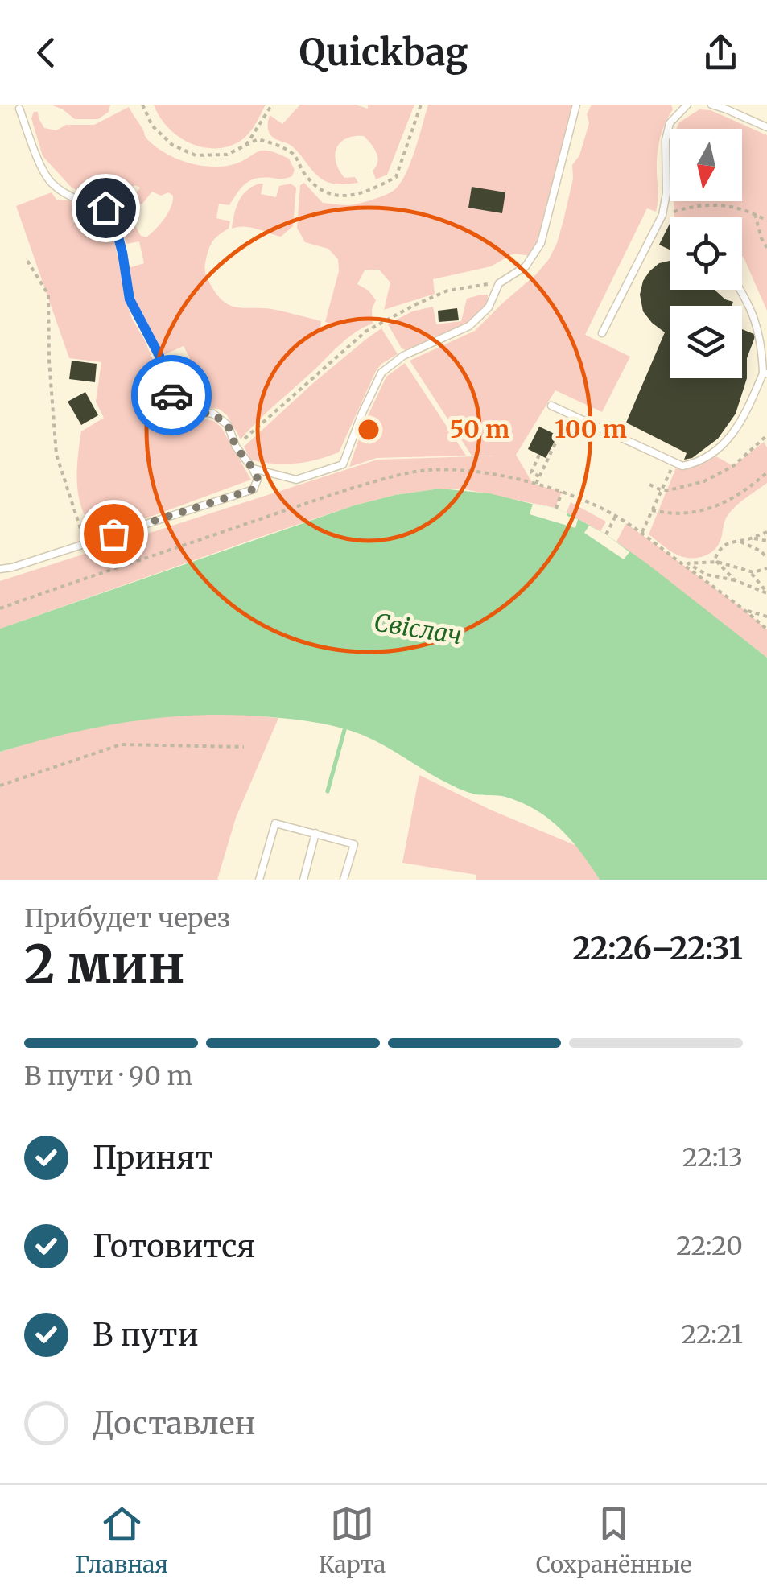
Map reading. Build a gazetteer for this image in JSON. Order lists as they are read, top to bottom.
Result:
{
  "water": ["Свіслач"],
  "north": "bottom",
  "page": {
    "header": "Quickbag",
    "heading": ["2 мин", "Прибудет через", "22:26–22:31"],
    "bar": "В пути · 90 m",
    "list": [
      ["Принят", "22:13"],
      ["Готовится", "22:20"],
      ["В пути", "22:21"],
      "Доставлен"
    ],
    "tabs": ["Главная", "Карта", "Сохранённые"]
  },
  "rings": ["50 m", "100 m"]
}
